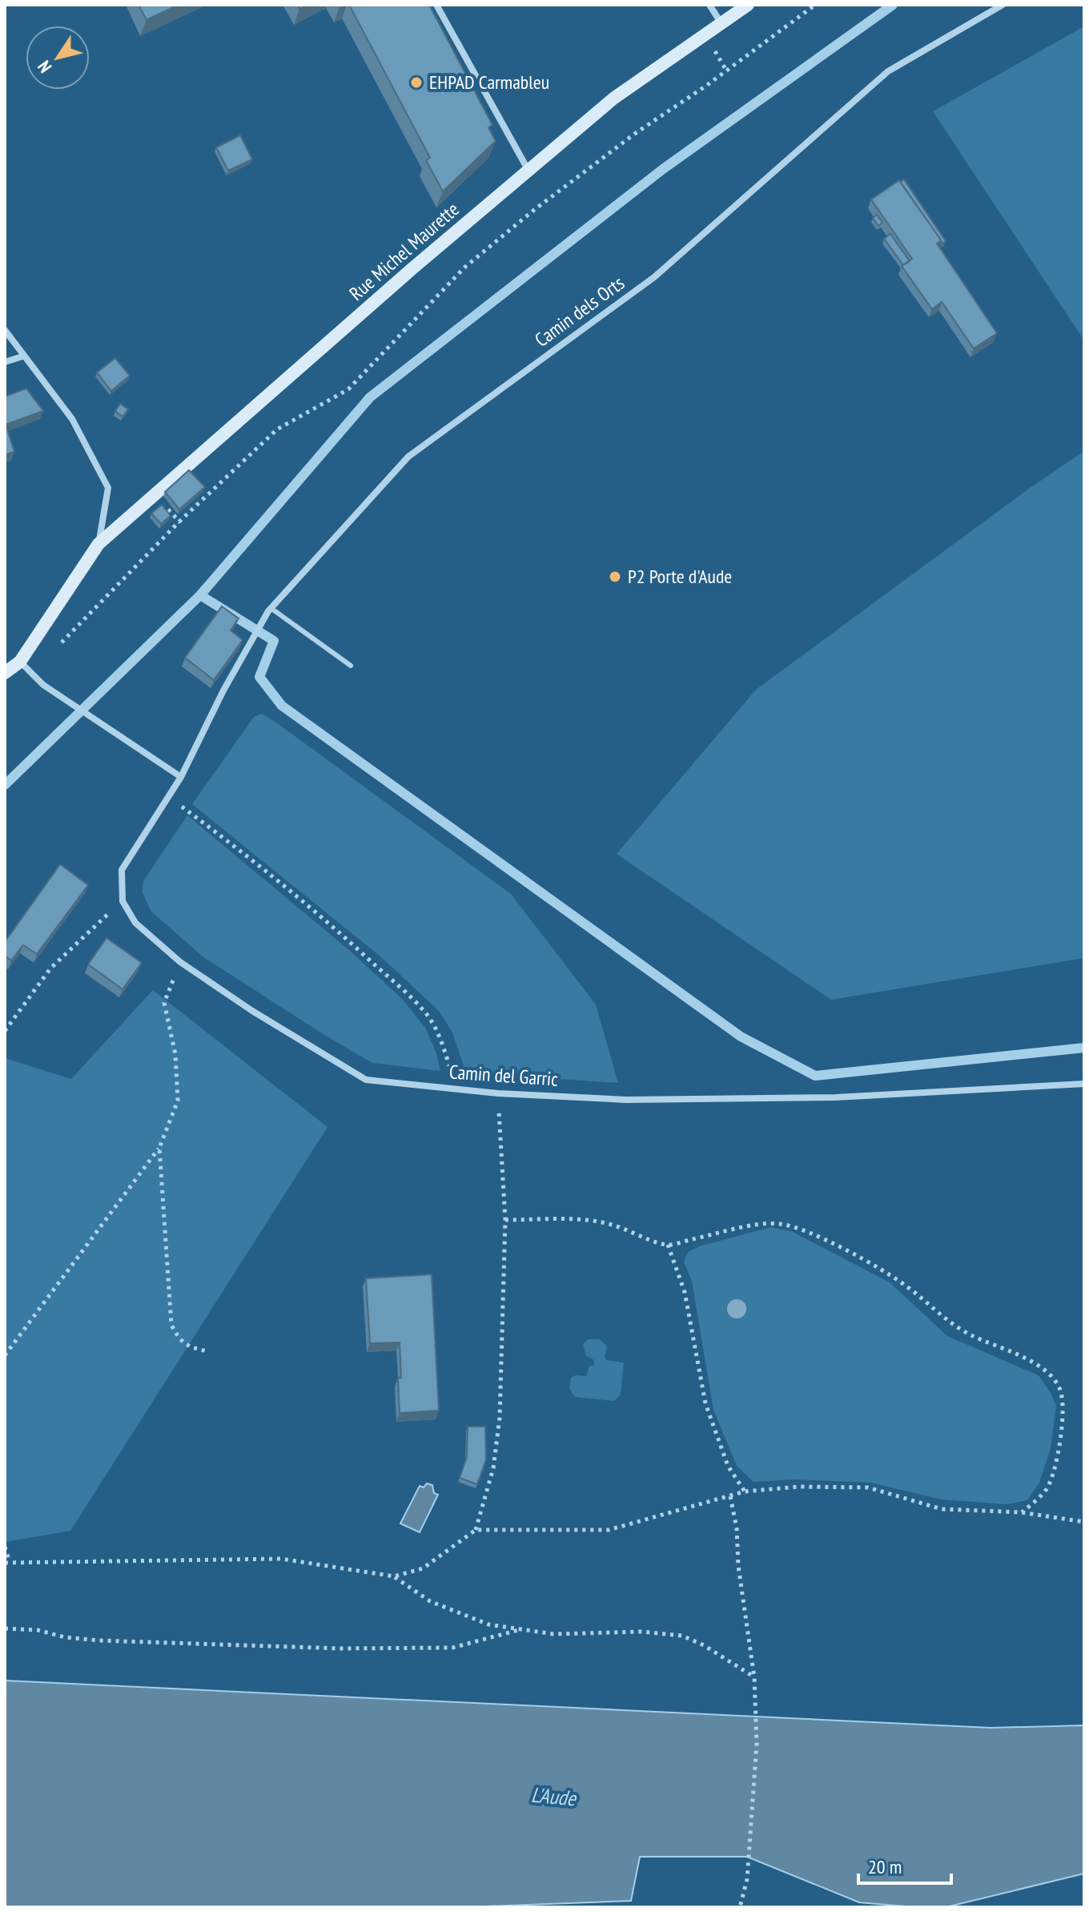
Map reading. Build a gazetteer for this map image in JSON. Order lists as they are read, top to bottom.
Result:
{
  "streets": {
    "main road": ["Rue Michel Maurette"],
    "street": ["Camin dels Orts", "Camin del Garric"]
  },
  "water": ["L'Aude"],
  "places": ["EHPAD Carmableu", "P2 Porte d'Aude"],
  "scale_bar": "20 m",
  "north": "bottom left"
}
